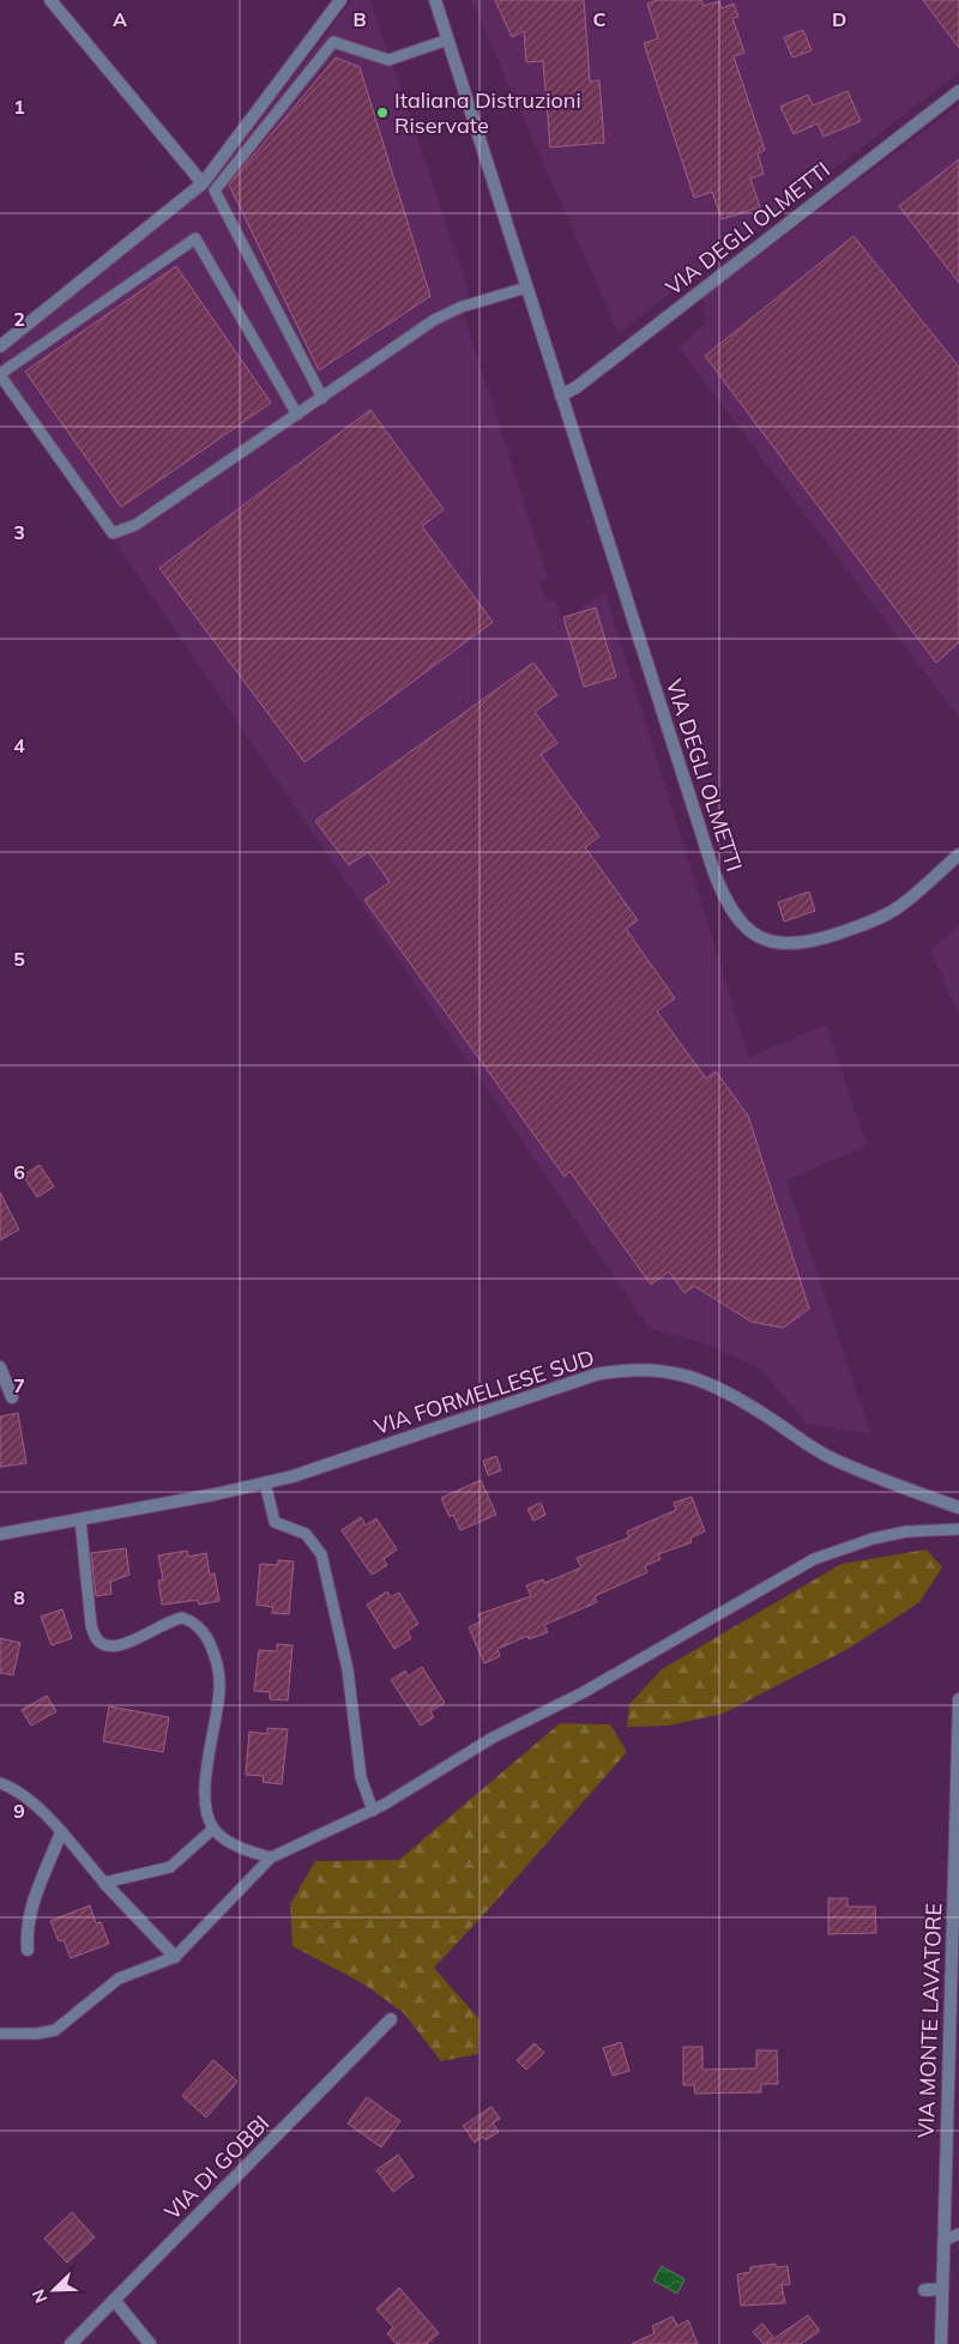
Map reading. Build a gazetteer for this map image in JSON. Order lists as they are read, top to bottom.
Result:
{
  "streets": {
    "street": [
      "VIA DEGLI OLMETTI",
      "VIA FORMELLESE SUD",
      "VIA MONTE LAVATORE",
      "VIA DI GOBBI"
    ]
  },
  "places": ["Italiana Distruzioni Riservate"],
  "north": "bottom left",
  "grid": {
    "columns": [
      "A",
      "B",
      "C",
      "D"
    ],
    "rows": [
      "1",
      "2",
      "3",
      "4",
      "5",
      "6",
      "7",
      "8",
      "9"
    ]
  }
}
